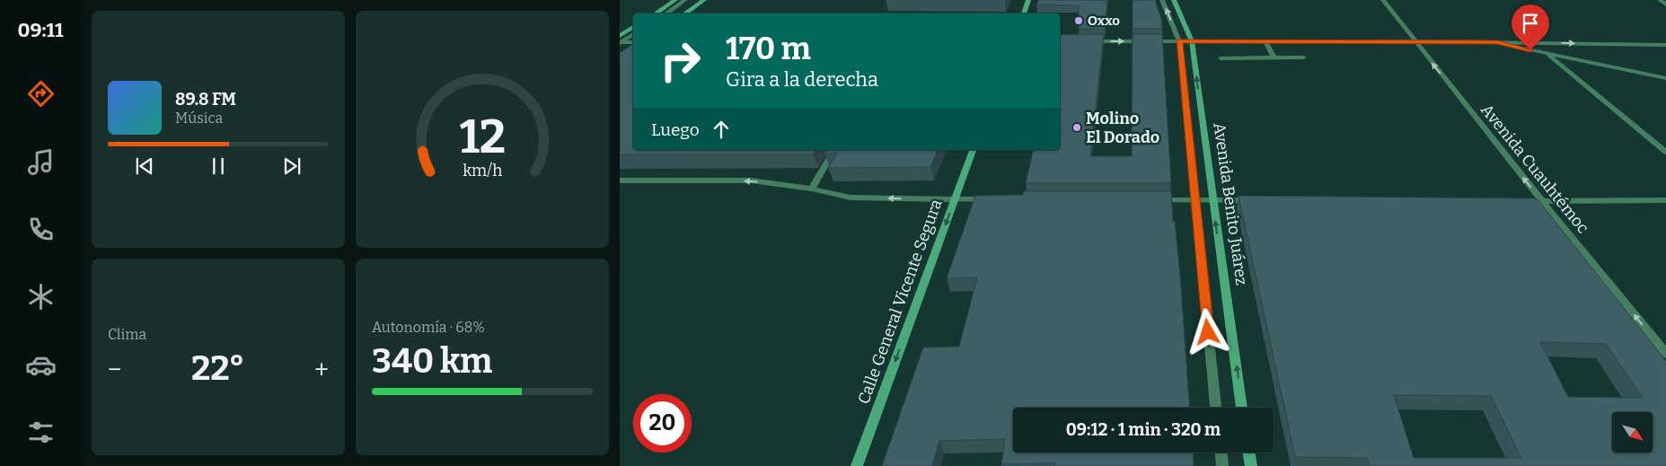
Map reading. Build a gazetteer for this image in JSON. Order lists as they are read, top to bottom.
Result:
{
  "streets": {
    "main road": ["Avenida Benito Juárez", "Calle General Vicente Segura"],
    "street": ["Avenida Cuauhtémoc"]
  },
  "one_way": ["Avenida Cuauhtémoc", "Avenida Benito Juárez", "Calle General Vicente Segura"],
  "places": ["Oxxo", "Molino El Dorado"],
  "north": "bottom right",
  "page": {
    "tabs": "09:11",
    "turn": ["170 m", "Gira a la derecha"],
    "song": ["89.8 FM", "Música"],
    "then": "Luego",
    "tile": [
      "Clima",
      ["Autonomía · 68%", "340 km"]
    ],
    "heat": ["−", "22°", "+"],
    "limit": "20",
    "trip": "09:12 · 1 min · 320 m",
    "gauge": ["12", "km/h"]
  }
}
